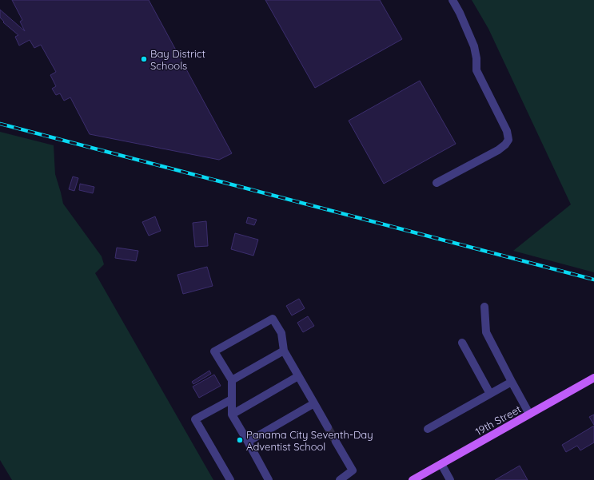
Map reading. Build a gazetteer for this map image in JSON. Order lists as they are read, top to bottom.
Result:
{
  "streets": {
    "main road": ["19th Street"]
  },
  "places": ["Bay District Schools", "Panama City Seventh-Day Adventist School"]
}
